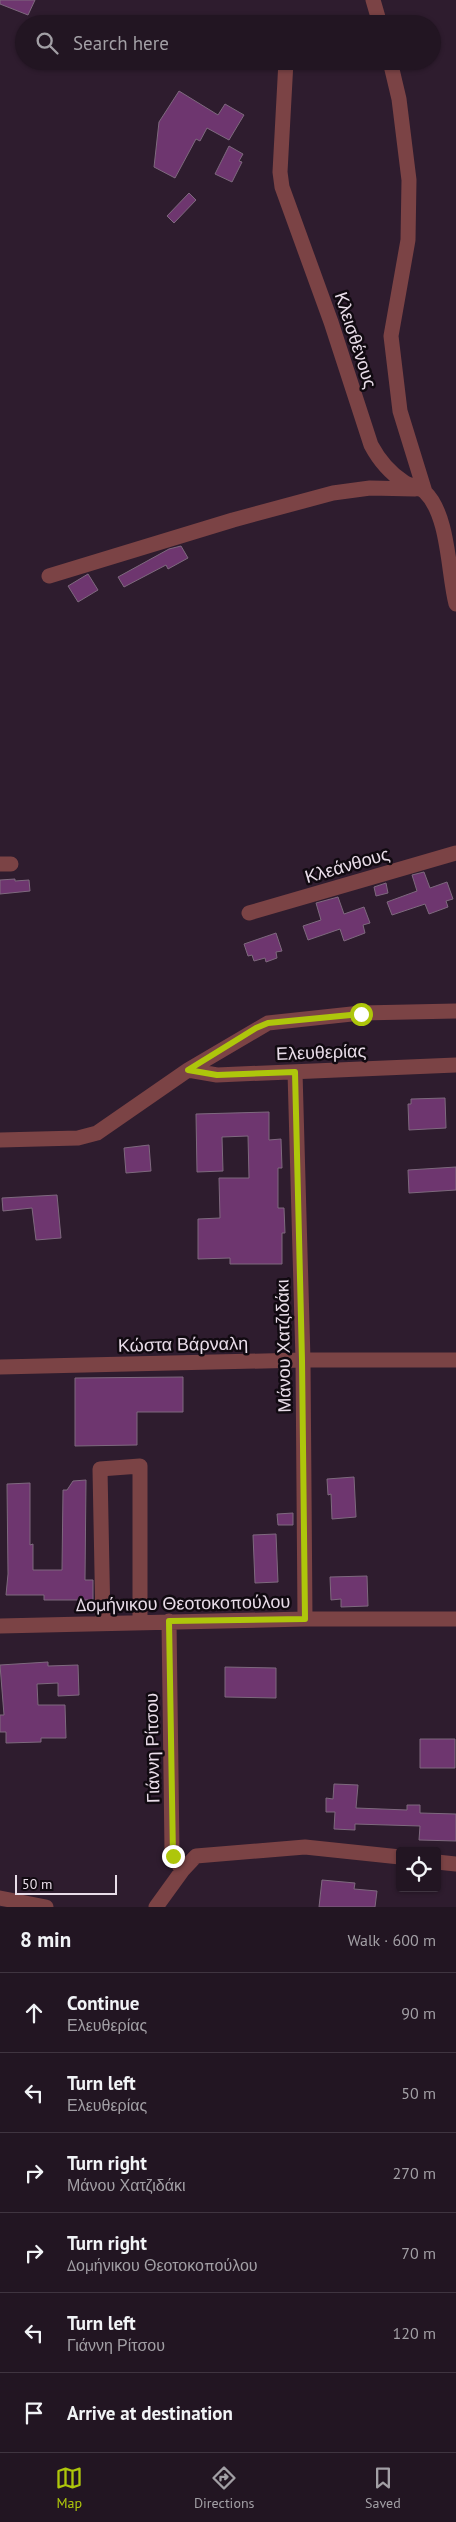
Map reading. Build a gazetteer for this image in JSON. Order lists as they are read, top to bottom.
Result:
{
  "streets": {
    "street": [
      "Κλεισθένους",
      "Κλεάνθους",
      "Ελευθερίας",
      "Κώστα Βάρναλη",
      "Μάνου Χατζιδάκι",
      "Δομήνικου Θεοτοκοπούλου",
      "Γιάννη Ρίτσου"
    ]
  },
  "crossings": [
    ["Ελευθερίας", "Μάνου Χατζιδάκι"],
    ["Κώστα Βάρναλη", "Μάνου Χατζιδάκι"],
    ["Μάνου Χατζιδάκι", "Δομήνικου Θεοτοκοπούλου"],
    ["Δομήνικου Θεοτοκοπούλου", "Γιάννη Ρίτσου"]
  ],
  "scale_bar": "50 m",
  "page": {
    "search": "Search here",
    "scale": "50 m",
    "heading": ["8 min", "Walk · 600 m"],
    "list": [
      ["Continue", "Ελευθερίας", "90 m"],
      ["Turn left", "Ελευθερίας", "50 m"],
      ["Turn right", "Μάνου Χατζιδάκι", "270 m"],
      ["Turn right", "Δομήνικου Θεοτοκοπούλου", "70 m"],
      ["Turn left", "Γιάννη Ρίτσου", "120 m"],
      "Arrive at destination"
    ],
    "nav": ["Map", "Directions", "Saved"]
  }
}
